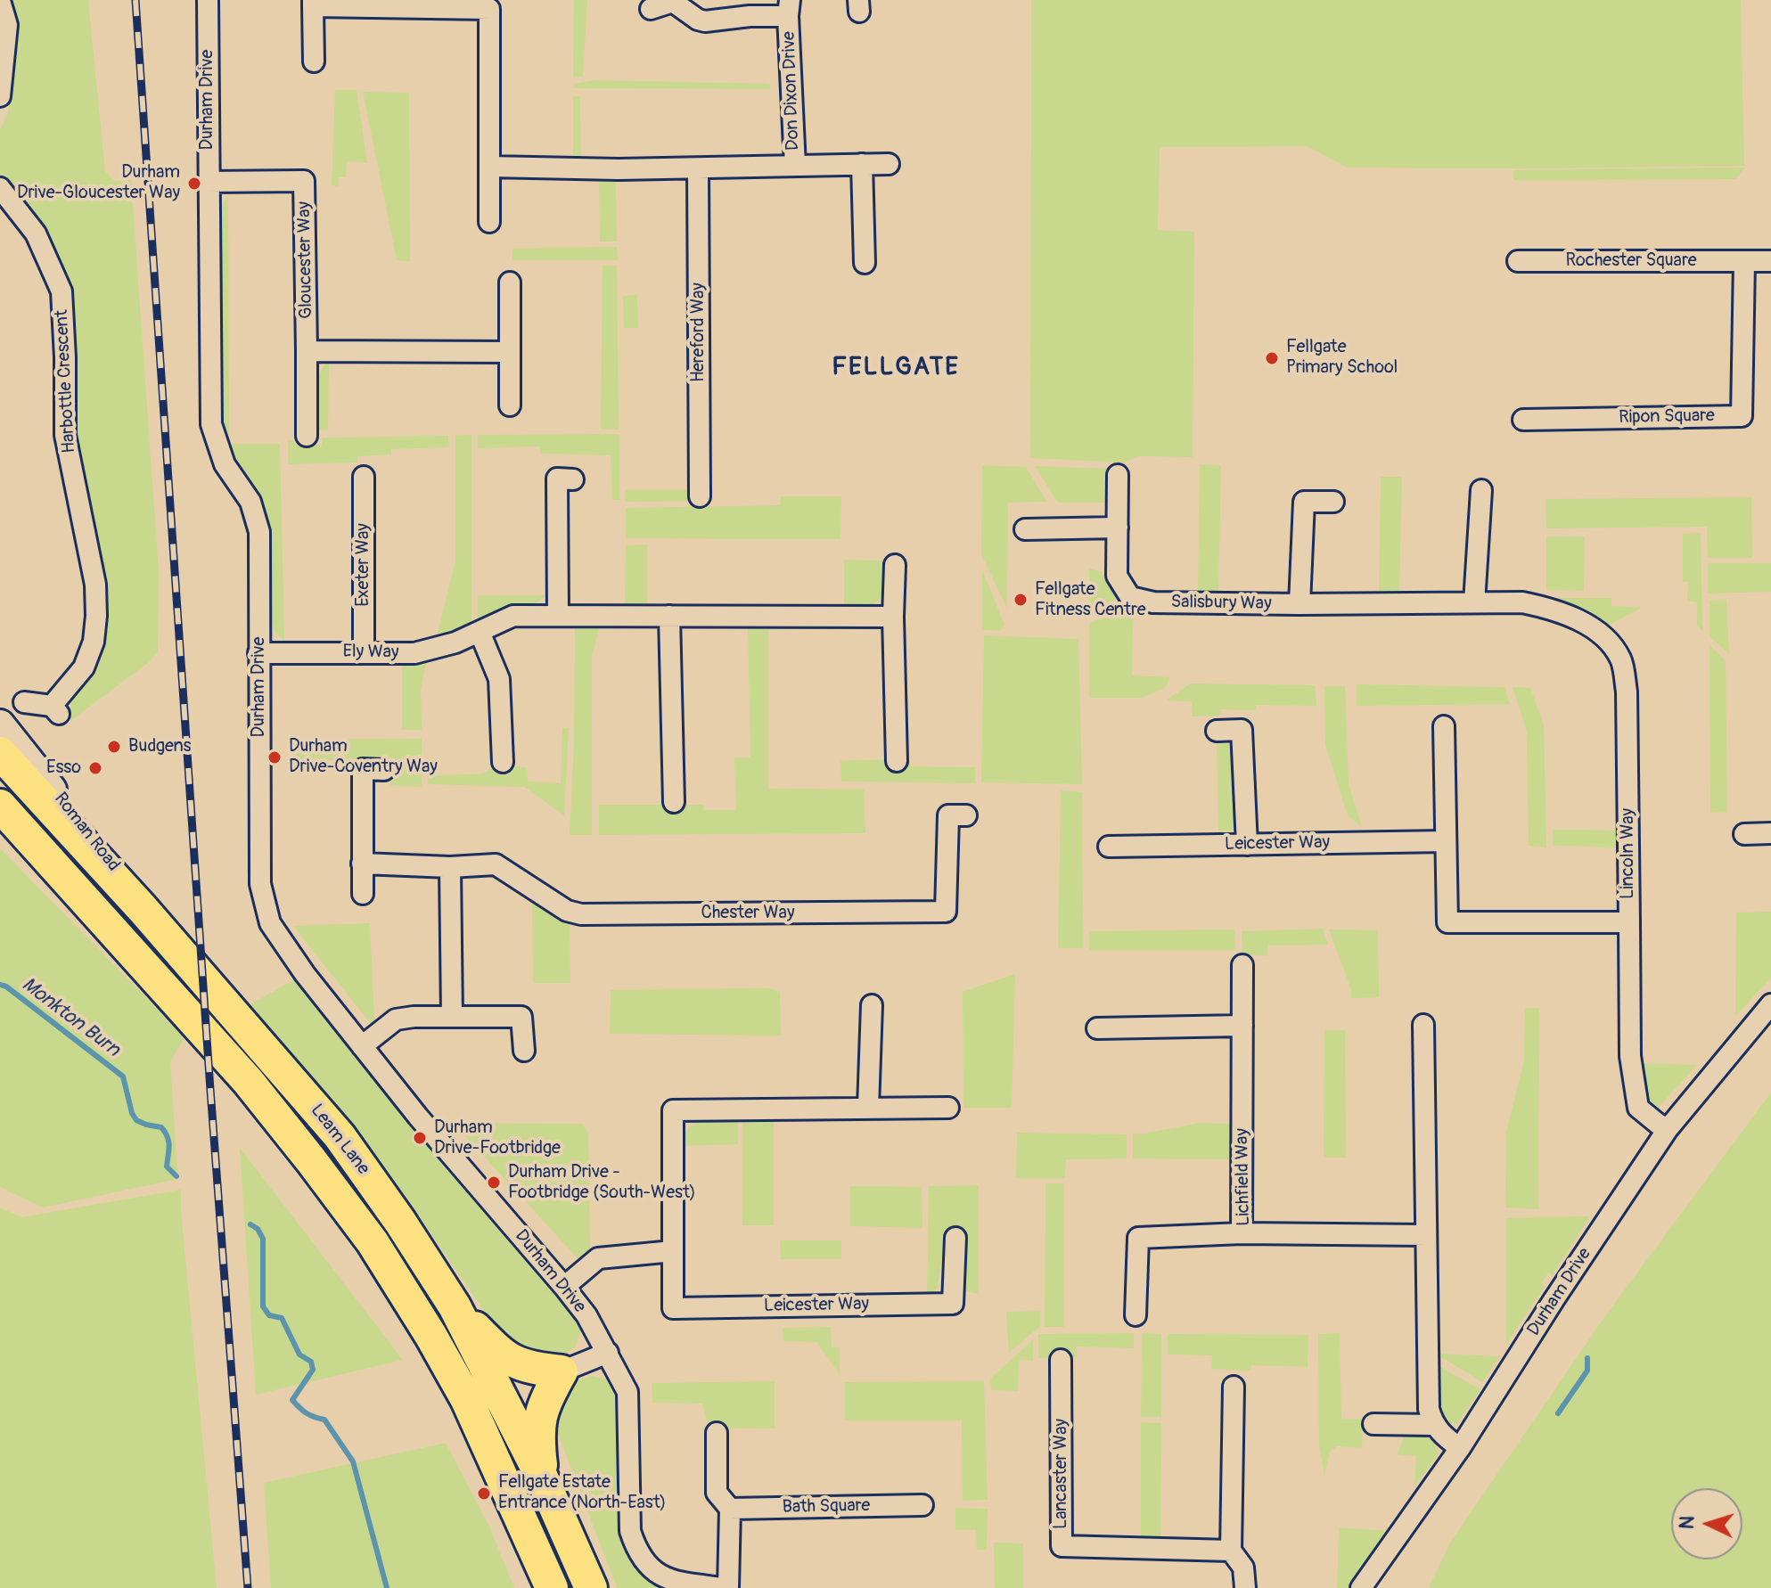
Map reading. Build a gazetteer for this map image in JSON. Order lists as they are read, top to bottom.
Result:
{
  "streets": {
    "highway": ["Leam Lane"],
    "street": [
      "Don Dixon Drive",
      "Durham Drive",
      "Gloucester Way",
      "Rochester Square",
      "Hereford Way",
      "Harbottle Crescent",
      "Ripon Square",
      "Exeter Way",
      "Salisbury Way",
      "Ely Way",
      "Leicester Way",
      "Lincoln Way",
      "Chester Way",
      "Lichfield Way",
      "Lancaster Way",
      "Bath Square"
    ]
  },
  "crossings": [
    ["Durham Drive", "Gloucester Way"],
    ["Durham Drive", "Ely Way"],
    ["Rochester Square", "Ripon Square"],
    ["Exeter Way", "Ely Way"],
    ["Salisbury Way", "Lincoln Way"],
    ["Leicester Way", "Lincoln Way"]
  ],
  "districts": ["FELLGATE"],
  "water": ["Monkton Burn"],
  "places": [
    "Durham Drive-Gloucester Way",
    "Fellgate Primary School",
    "Fellgate Fitness Centre",
    "Budgens",
    "Durham Drive-Coventry Way",
    "Esso",
    "Durham Drive-Footbridge",
    "Durham Drive - Footbridge (South-West)",
    "Fellgate Estate Entrance (North-East)"
  ],
  "north": "left"
}
